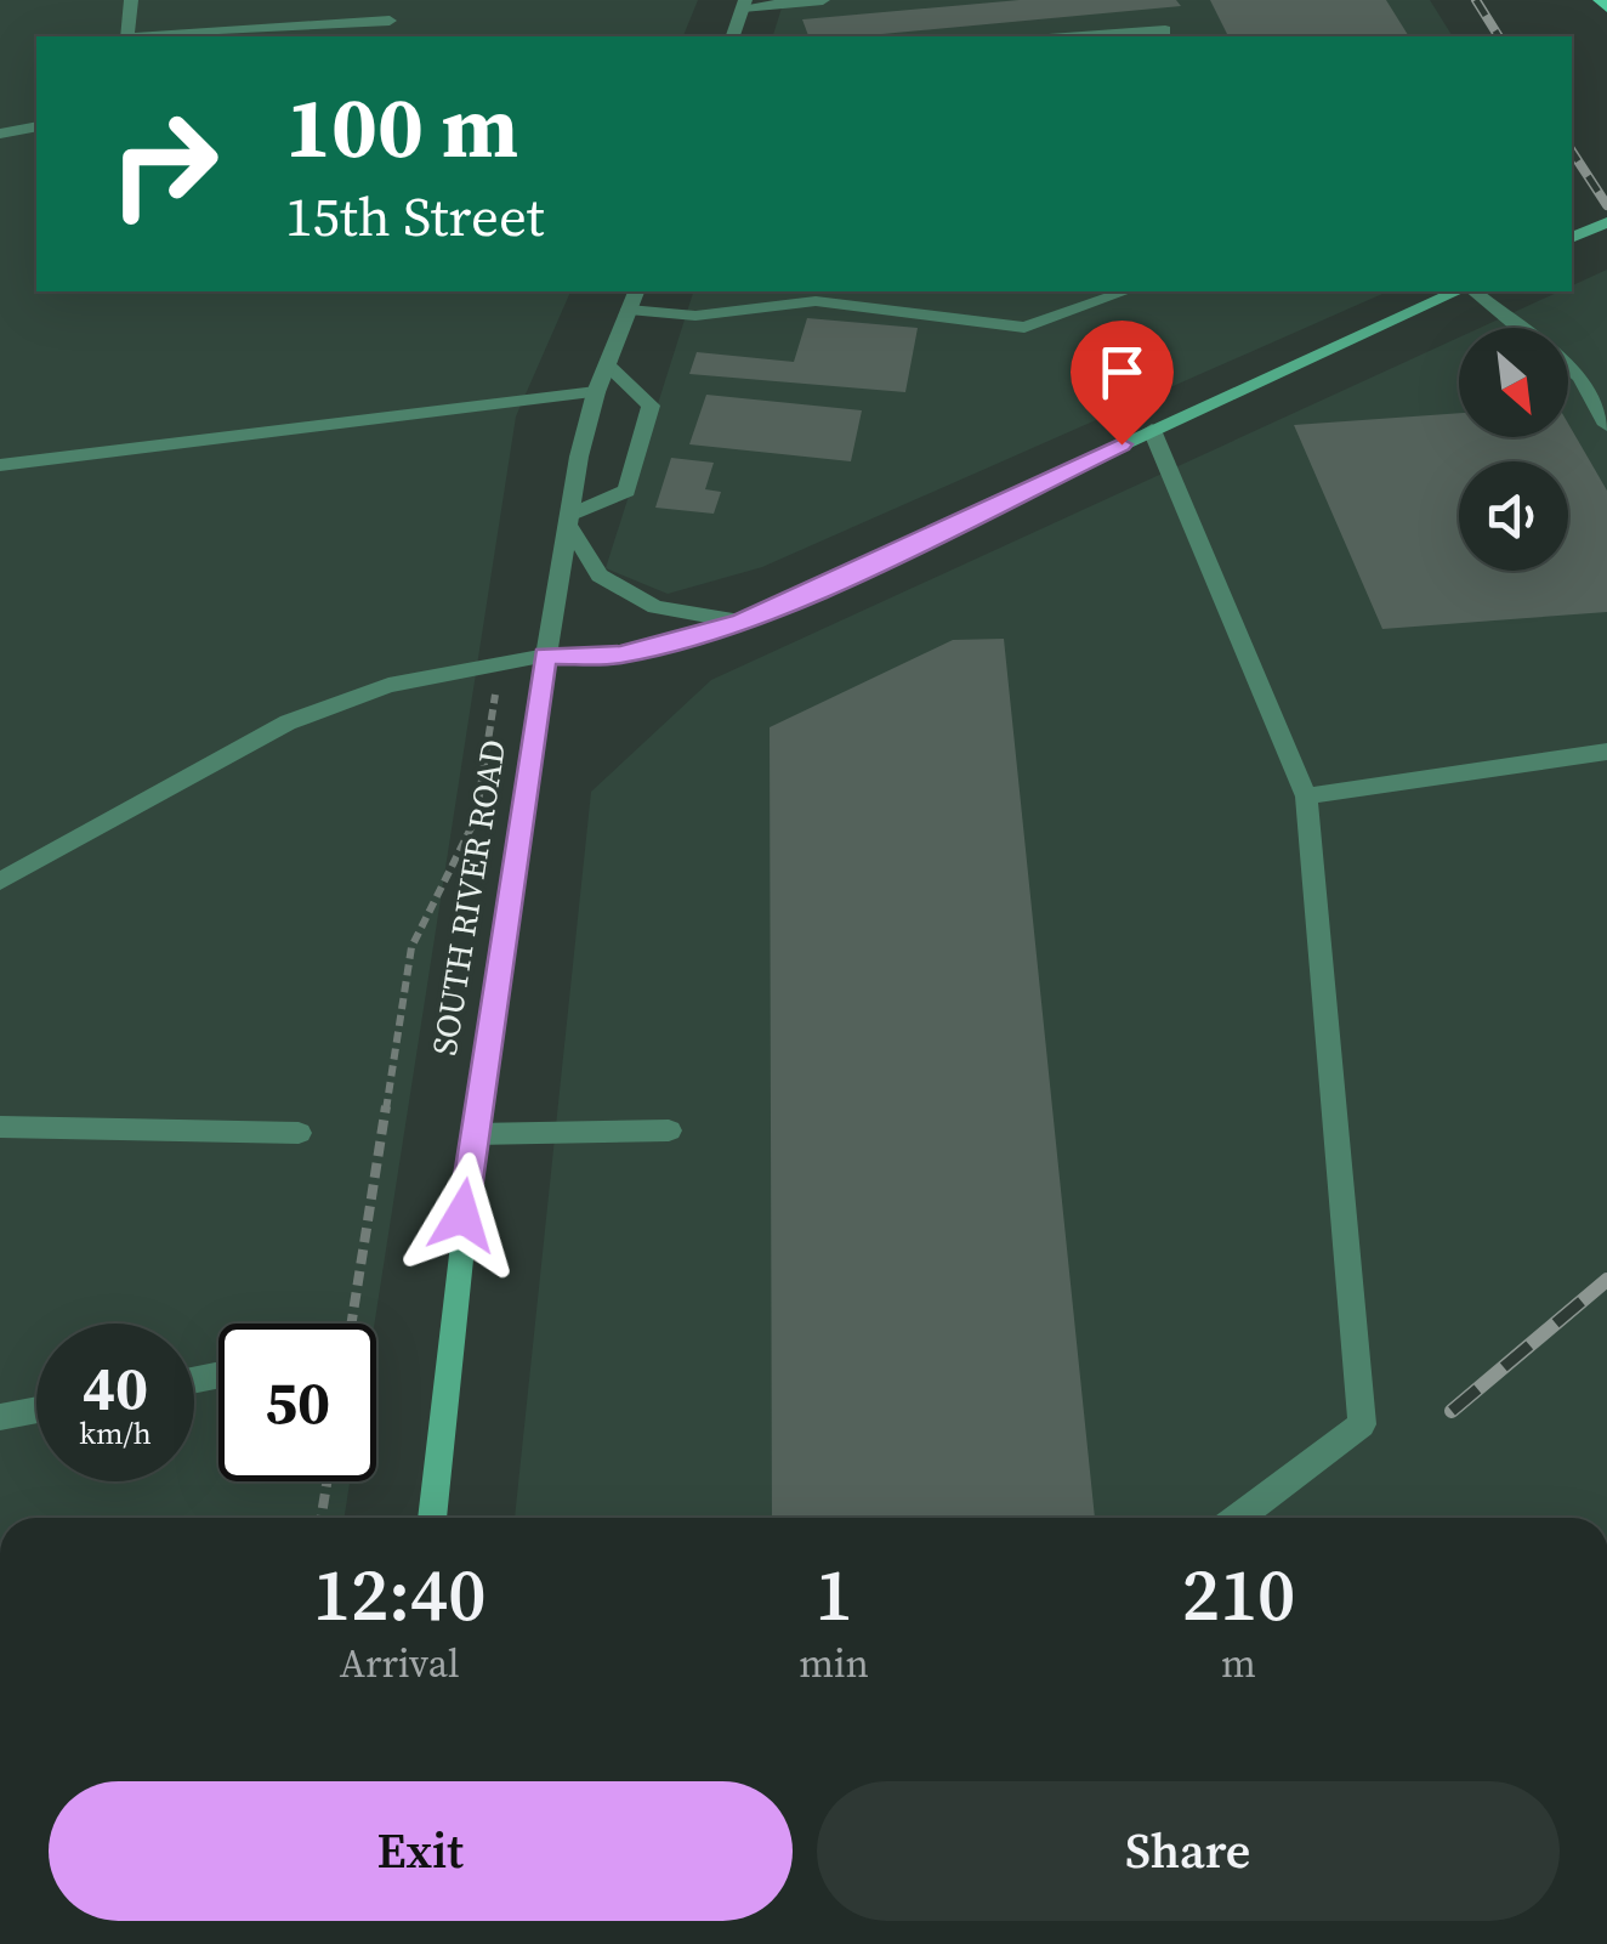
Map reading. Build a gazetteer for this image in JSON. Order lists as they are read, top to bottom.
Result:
{
  "streets": {
    "main road": ["SOUTH RIVER ROAD"]
  },
  "north": "bottom right",
  "page": {
    "turn": ["100 m", "15th Street"],
    "speed": "40 km/h",
    "limit": "50",
    "eta": [
      "12:40",
      "Arrival",
      "1",
      "min",
      "210",
      "m"
    ],
    "buttons": ["Exit", "Share"]
  }
}
